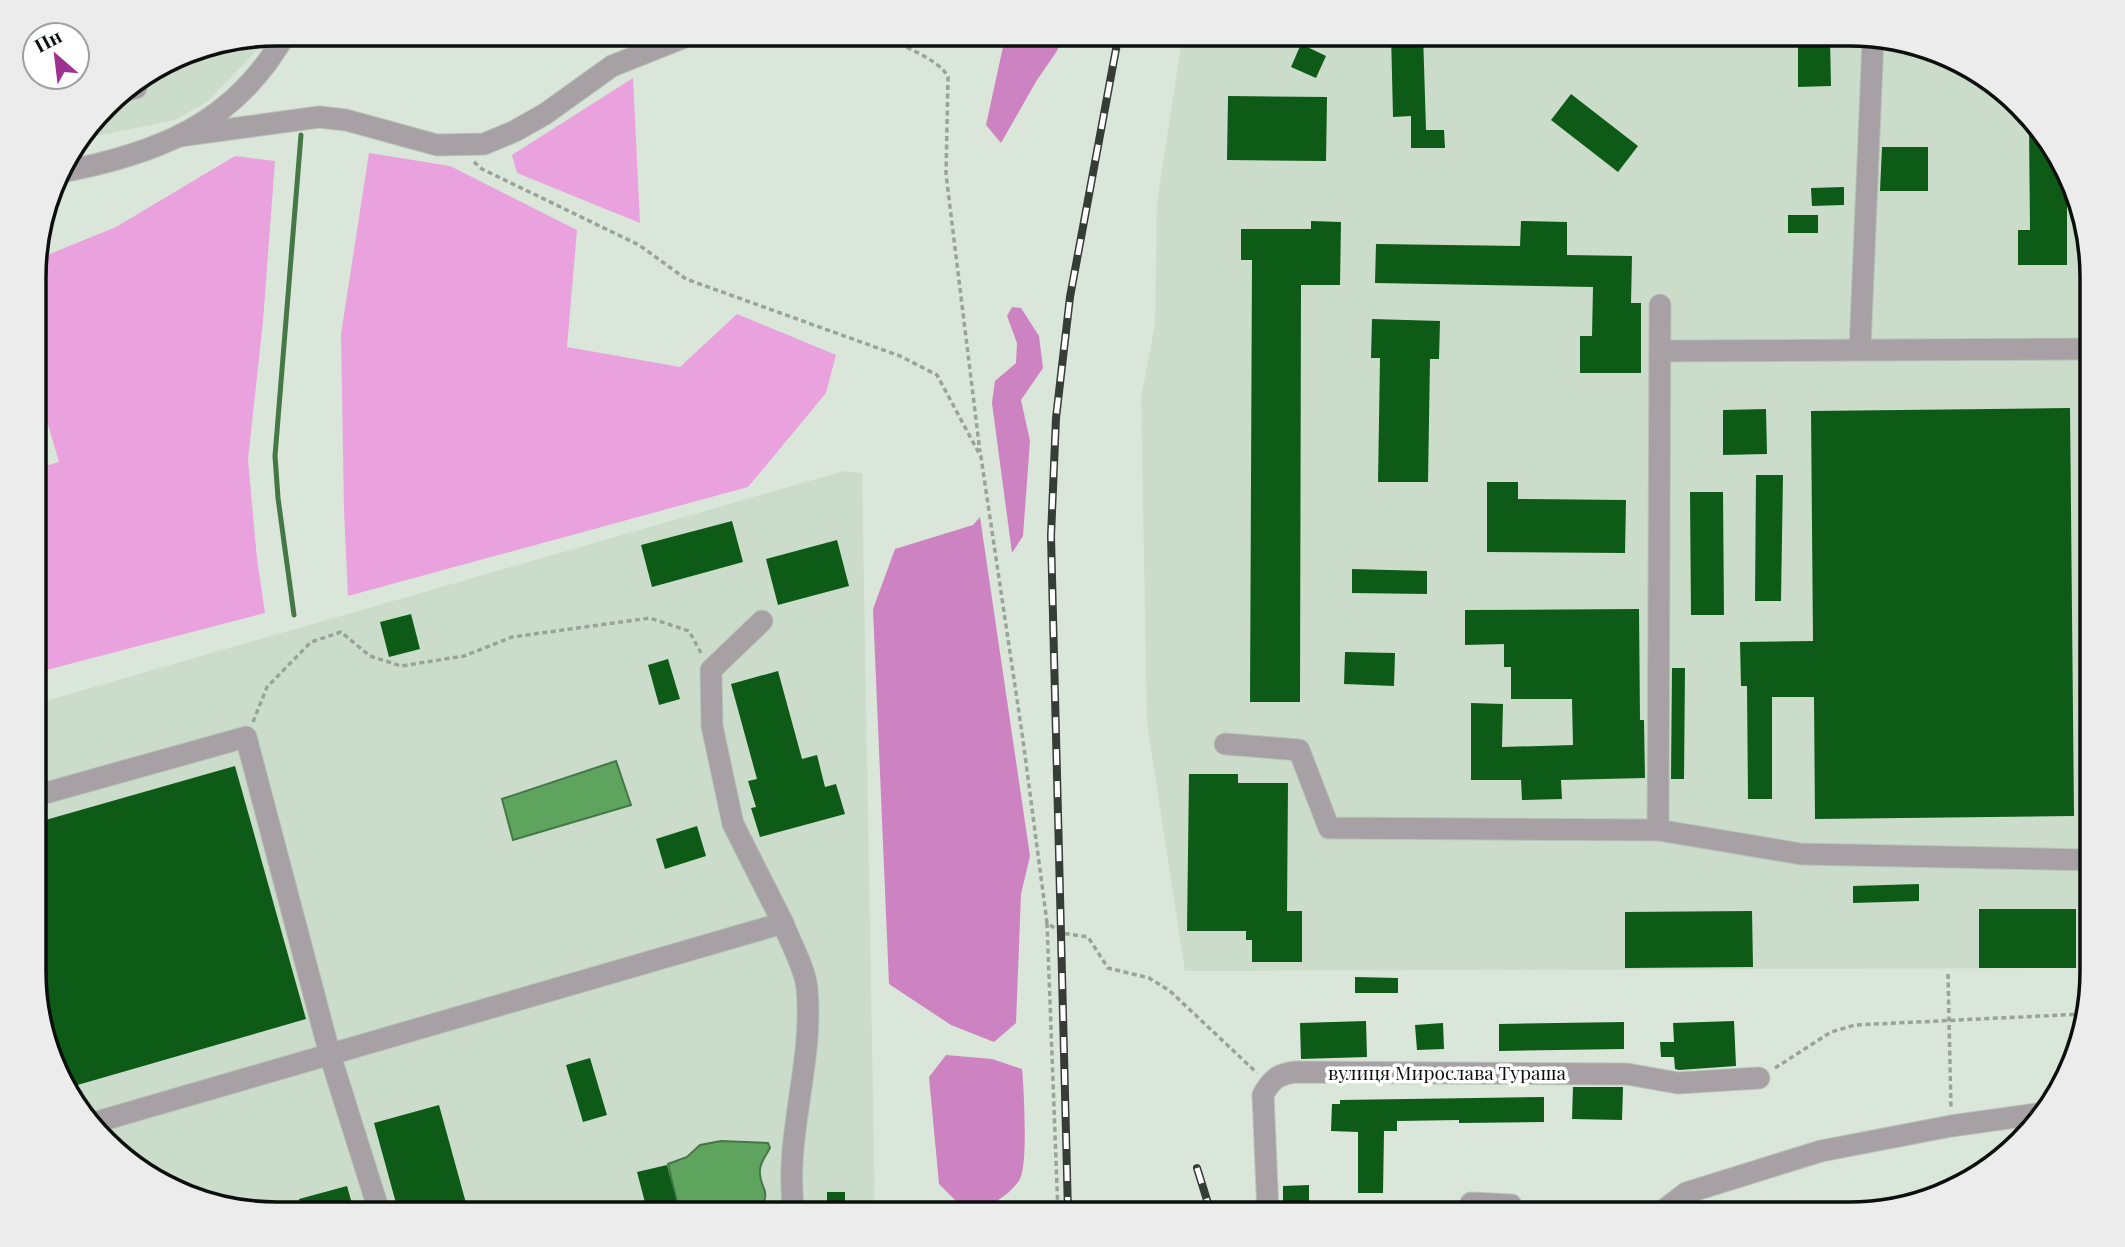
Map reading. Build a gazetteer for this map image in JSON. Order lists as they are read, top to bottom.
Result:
{
  "streets": {
    "street": ["вулиця Мирослава Тураша"]
  },
  "north": "top left"
}
